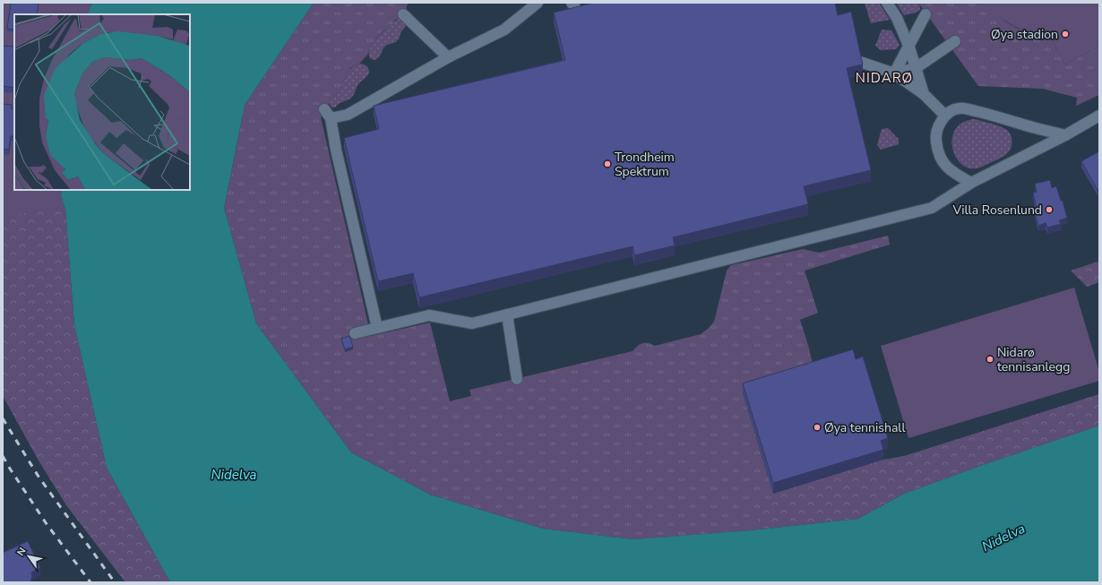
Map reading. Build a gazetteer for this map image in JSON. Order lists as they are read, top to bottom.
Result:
{
  "districts": ["NIDARØ"],
  "water": ["Nidelva"],
  "places": [
    "Øya stadion",
    "Trondheim Spektrum",
    "Villa Rosenlund",
    "Nidarø tennisanlegg",
    "Øya tennishall"
  ],
  "north": "top left"
}
